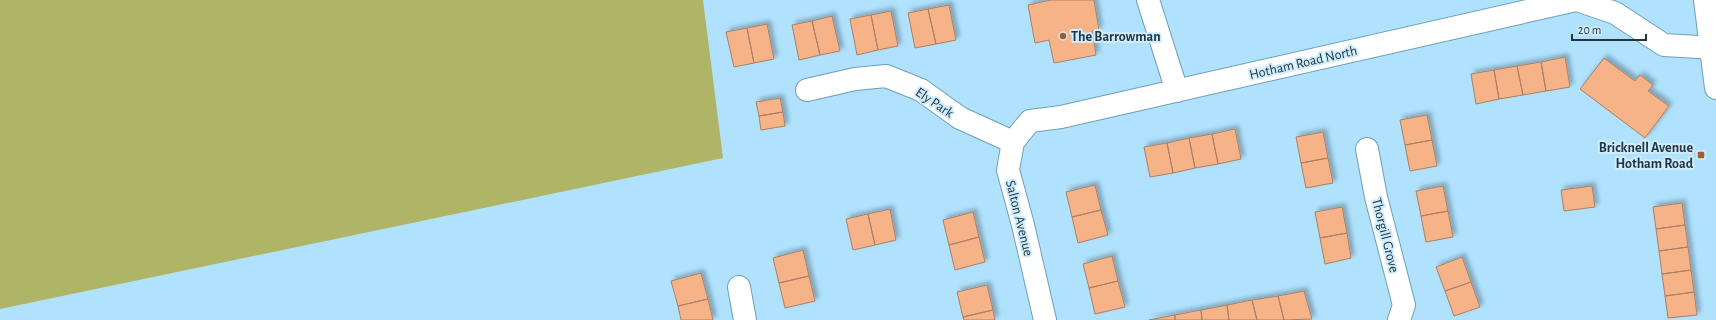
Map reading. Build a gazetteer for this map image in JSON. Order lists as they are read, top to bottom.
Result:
{
  "streets": {
    "street": [
      "Hotham Road North",
      "Ely Park",
      "Salton Avenue",
      "Thorgill Grove"
    ]
  },
  "crossings": [
    ["Hotham Road North", "Salton Avenue"],
    ["Ely Park", "Salton Avenue"]
  ],
  "places": {
    "other": ["The Barrowman"],
    "transit": ["Bricknell Avenue Hotham Road"]
  },
  "scale_bar": "20 m"
}
